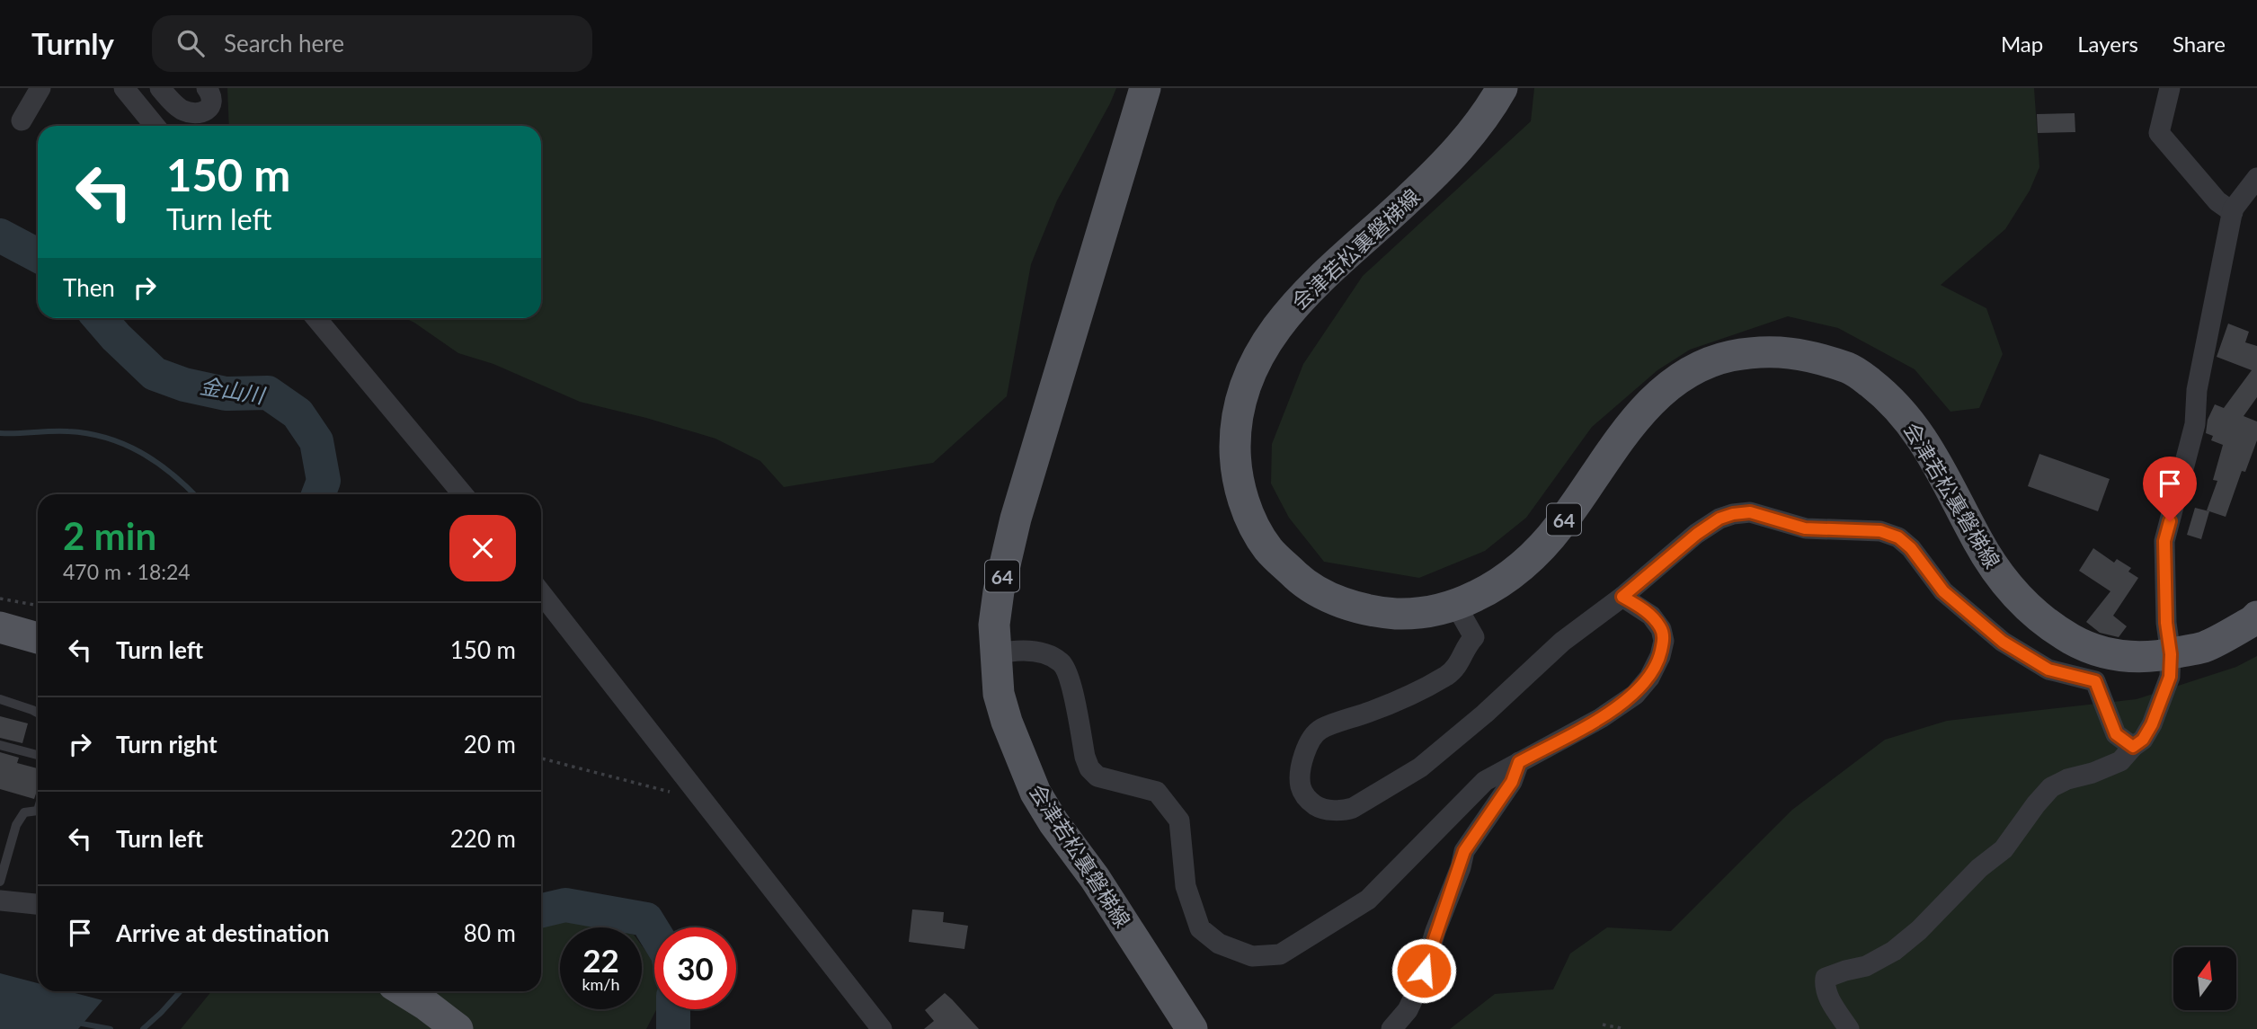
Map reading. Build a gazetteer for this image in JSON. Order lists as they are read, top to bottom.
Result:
{
  "streets": {
    "main road": ["会津若松裏磐梯線", "64"]
  },
  "water": ["金山川"],
  "north": "top",
  "page": {
    "header": "Turnly",
    "search": "Search here",
    "nav": ["Map", "Layers", "Share"],
    "turn": ["150 m", "Turn left"],
    "then": "Then",
    "heading": ["2 min", "470 m · 18:24"],
    "list": [
      {
        "name": "Turn left",
        "value": "150 m"
      },
      {
        "name": "Turn right",
        "value": "20 m"
      },
      {
        "name": "Turn left",
        "value": "220 m"
      },
      {
        "name": "Arrive at destination",
        "value": "80 m"
      }
    ],
    "speed": "22 km/h",
    "limit": "30"
  }
}
